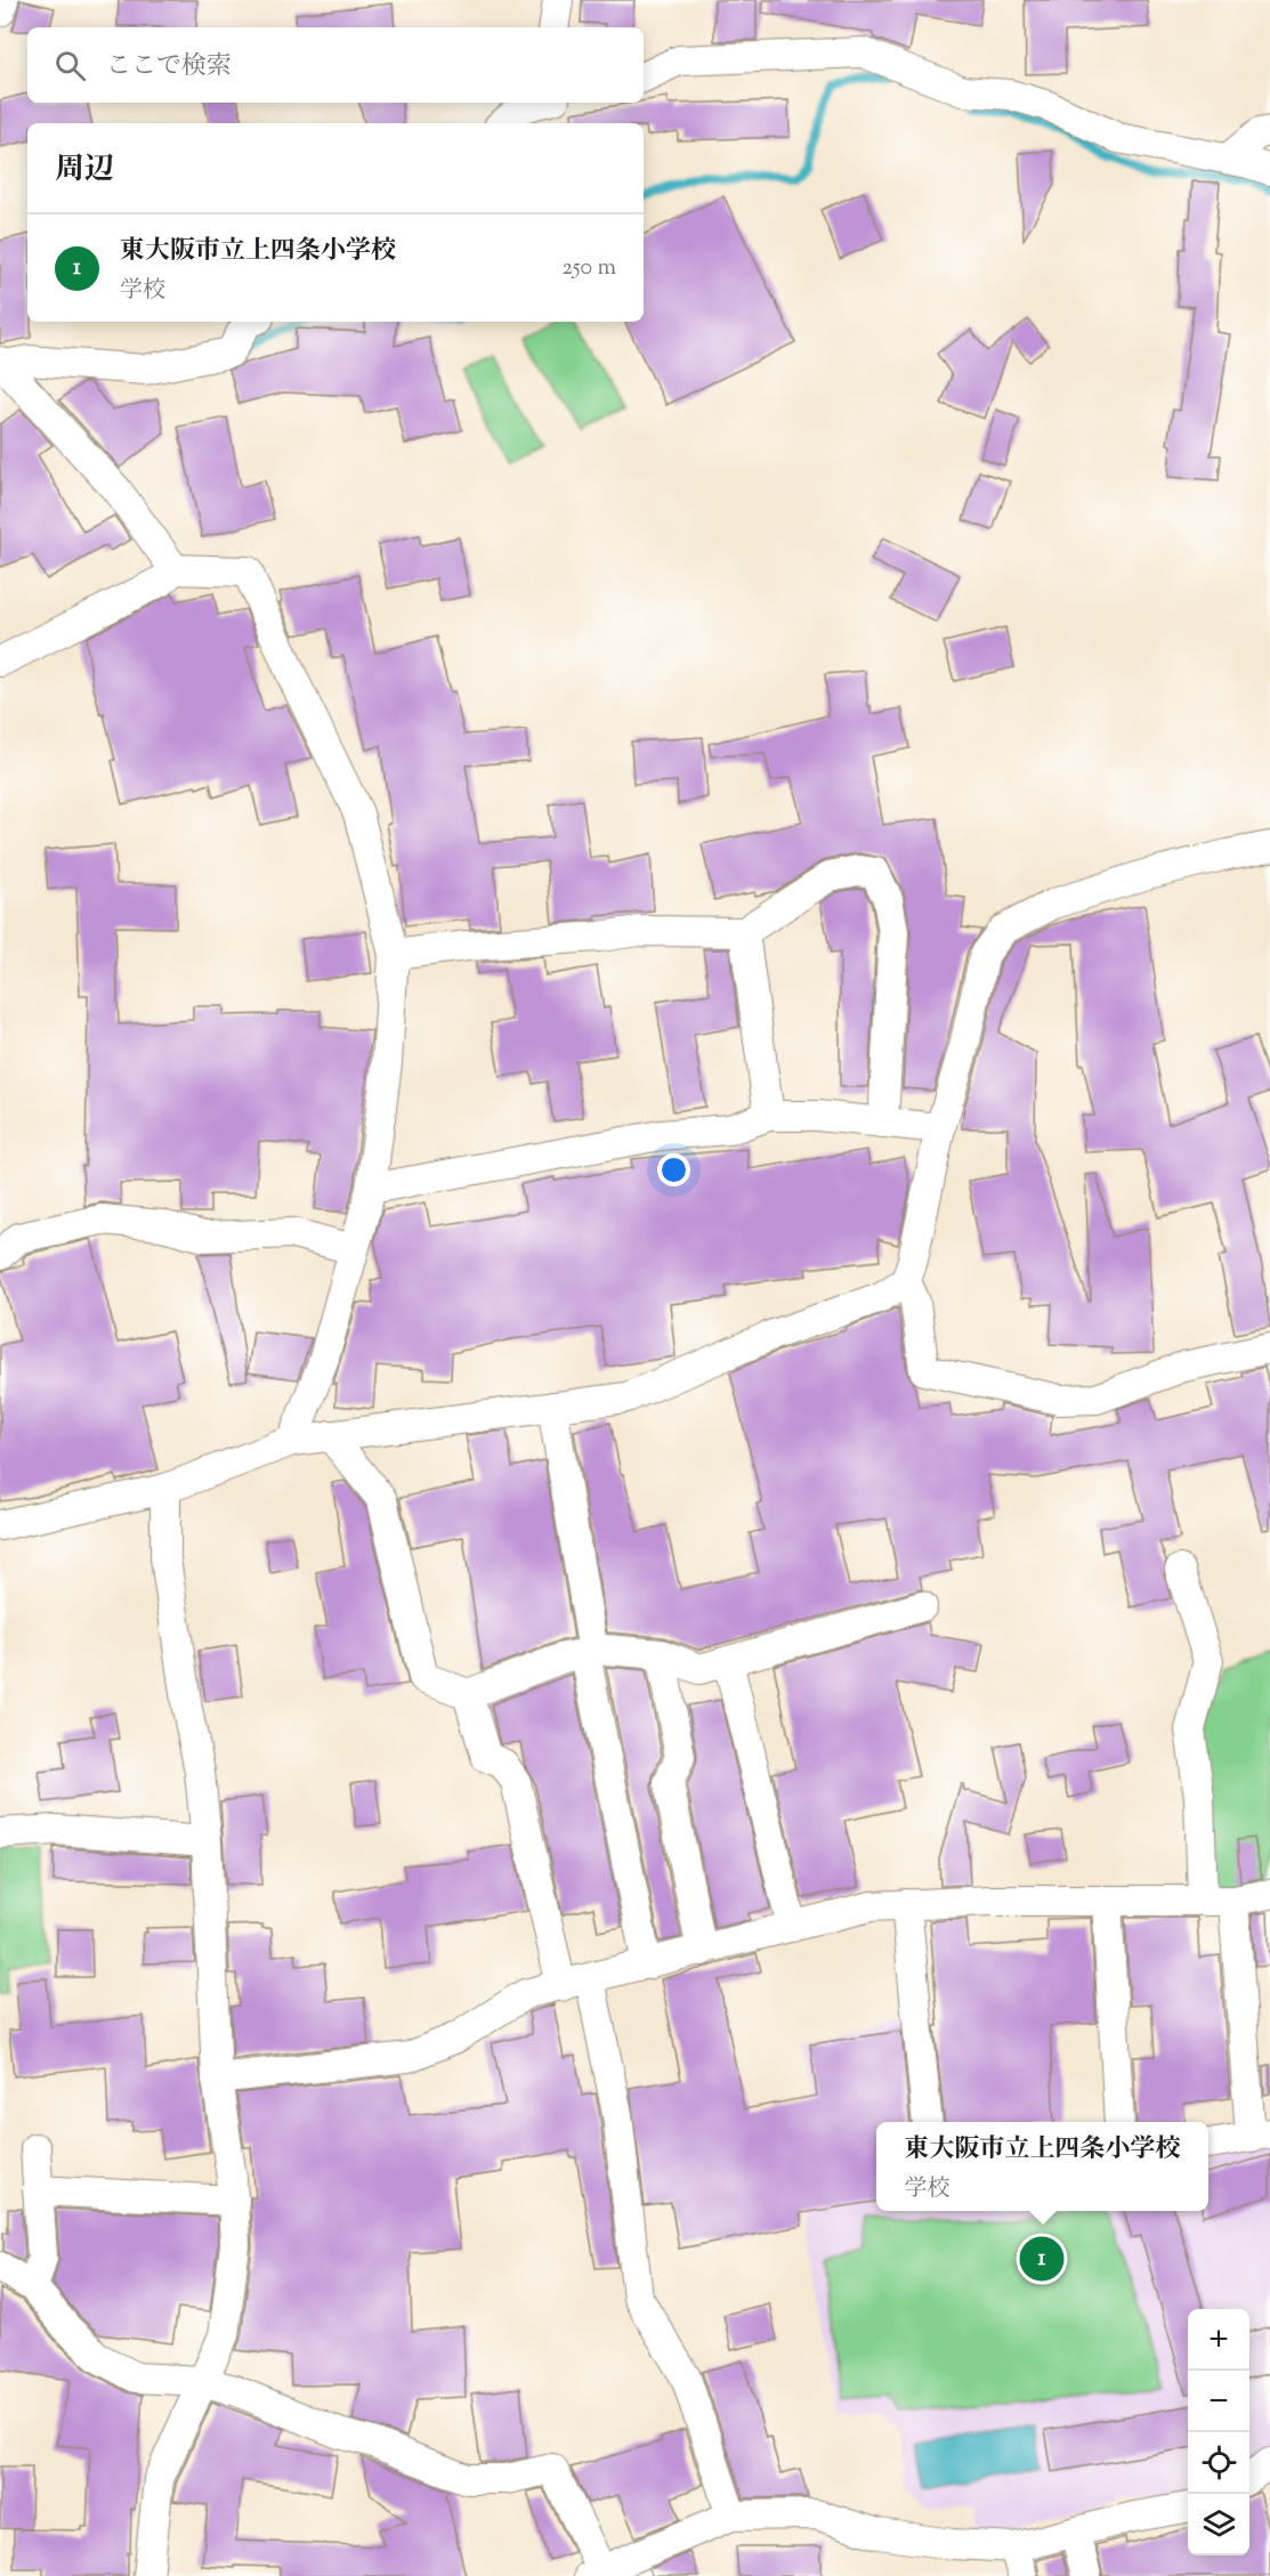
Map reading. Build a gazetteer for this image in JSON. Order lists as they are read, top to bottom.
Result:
{
  "page": {
    "search": "ここで検索",
    "heading": "周辺",
    "list": [
      {
        "mark": "1",
        "name": "東大阪市立上四条小学校",
        "note": "学校",
        "value": "250 m"
      }
    ],
    "popup": ["東大阪市立上四条小学校", "学校"],
    "pins": "1",
    "map_buttons": ["+", "−"]
  }
}
